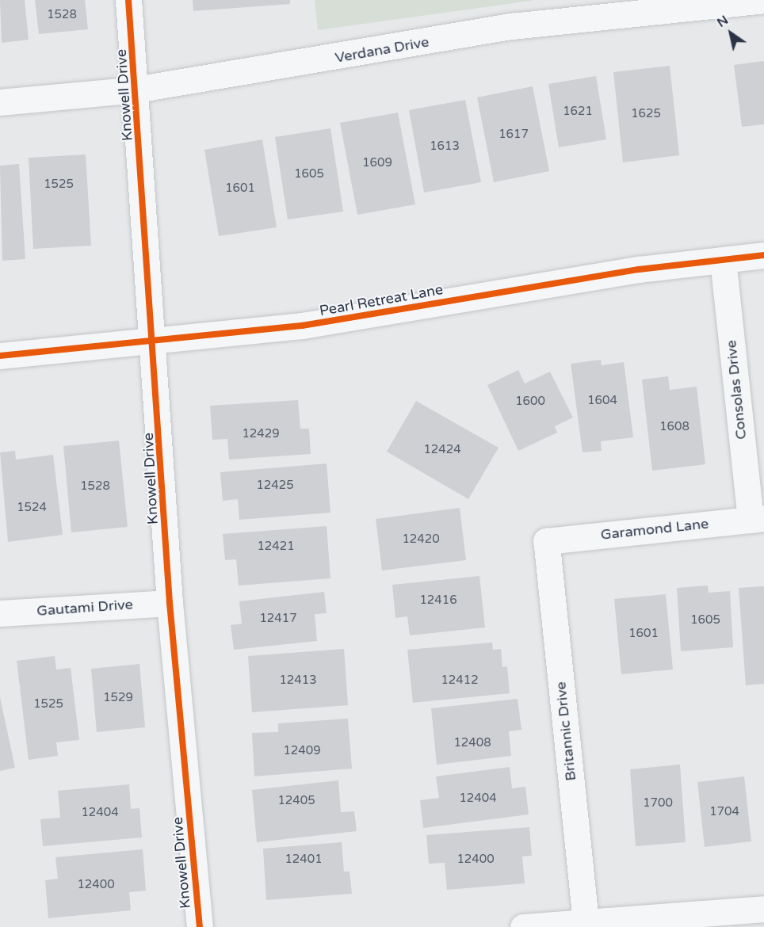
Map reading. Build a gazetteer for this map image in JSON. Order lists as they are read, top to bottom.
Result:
{
  "streets": {
    "street": [
      "Verdana Drive",
      "Knowell Drive",
      "Pearl Retreat Lane",
      "Consolas Drive",
      "Garamond Lane",
      "Gautami Drive",
      "Britannic Drive"
    ]
  },
  "crossings": [
    ["Verdana Drive", "Knowell Drive"],
    ["Knowell Drive", "Pearl Retreat Lane"],
    ["Knowell Drive", "Gautami Drive"],
    ["Pearl Retreat Lane", "Consolas Drive"],
    ["Consolas Drive", "Garamond Lane"],
    ["Garamond Lane", "Britannic Drive"]
  ],
  "house_numbers": [
    "1528",
    "1621",
    "1625",
    "1617",
    "1613",
    "1609",
    "1605",
    "1525",
    "1601",
    "1604",
    "1600",
    "1608",
    "12429",
    "12424",
    "12425",
    "1528",
    "1524",
    "12420",
    "12421",
    "12416",
    "12417",
    "1605",
    "1601",
    "12413",
    "12412",
    "1529",
    "1525",
    "12408",
    "12409",
    "12404",
    "12405",
    "1700",
    "1704",
    "12404",
    "12401",
    "12400",
    "12400"
  ],
  "north": "top left"
}
